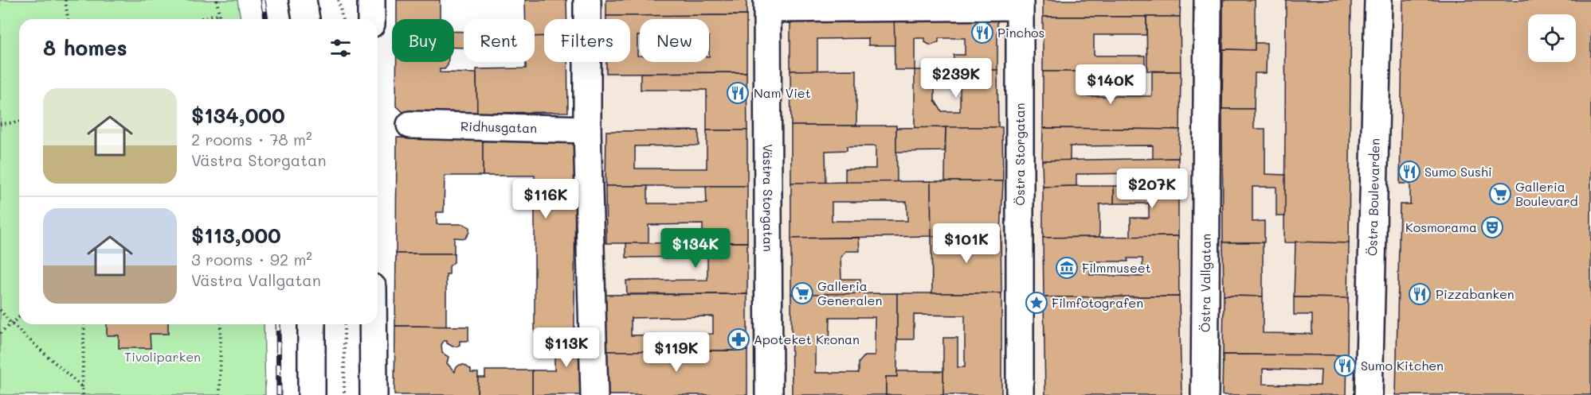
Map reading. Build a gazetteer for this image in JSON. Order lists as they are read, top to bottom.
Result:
{
  "streets": {
    "street": [
      "Ridhusgatan",
      "Östra Storgatan",
      "Västra Storgatan",
      "Östra Boulevarden",
      "Östra Vallgatan"
    ]
  },
  "parks": ["Tivoliparken"],
  "places": {
    "restaurant": [
      "Pinchos",
      "Nam Viet",
      "Sumo Sushi",
      "Pizzabanken",
      "Sumo Kitchen"
    ],
    "supermarket": ["Galleria Boulevard", "Galleria Generalen"],
    "theatre": ["Kosmorama"],
    "museum": ["Filmmuseet"],
    "place": ["Filmfotografen"],
    "pharmacy": ["Apoteket Kronan"]
  },
  "page": {
    "chip": [
      "Buy",
      "Rent",
      "Filters",
      "New"
    ],
    "heading": "8 homes",
    "price": [
      "$239K",
      "$140K",
      "$207K",
      "$116K",
      "$101K",
      "$134K",
      "$113K",
      "$119K"
    ],
    "list": [
      {
        "name": "$134,000",
        "note": "2 rooms · 78 m² · Västra Storgatan"
      },
      {
        "name": "$113,000",
        "note": "3 rooms · 92 m² · Västra Vallgatan"
      }
    ]
  }
}
